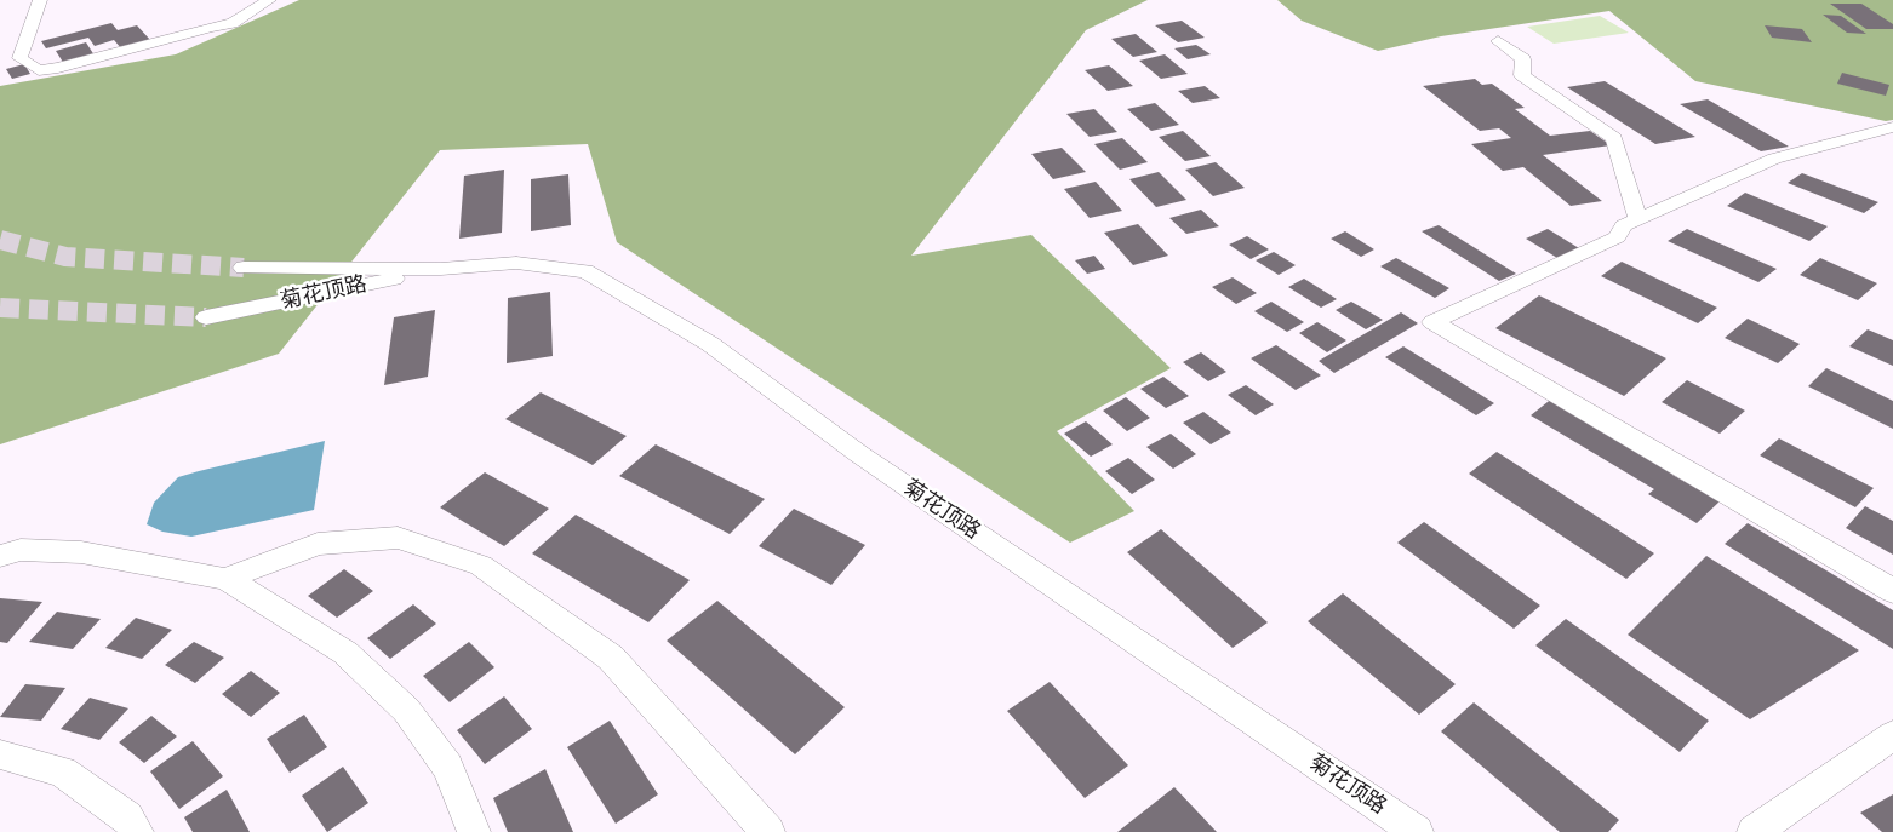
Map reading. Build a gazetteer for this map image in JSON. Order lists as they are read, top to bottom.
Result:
{
  "streets": {
    "street": ["菊花顶路"]
  }
}
